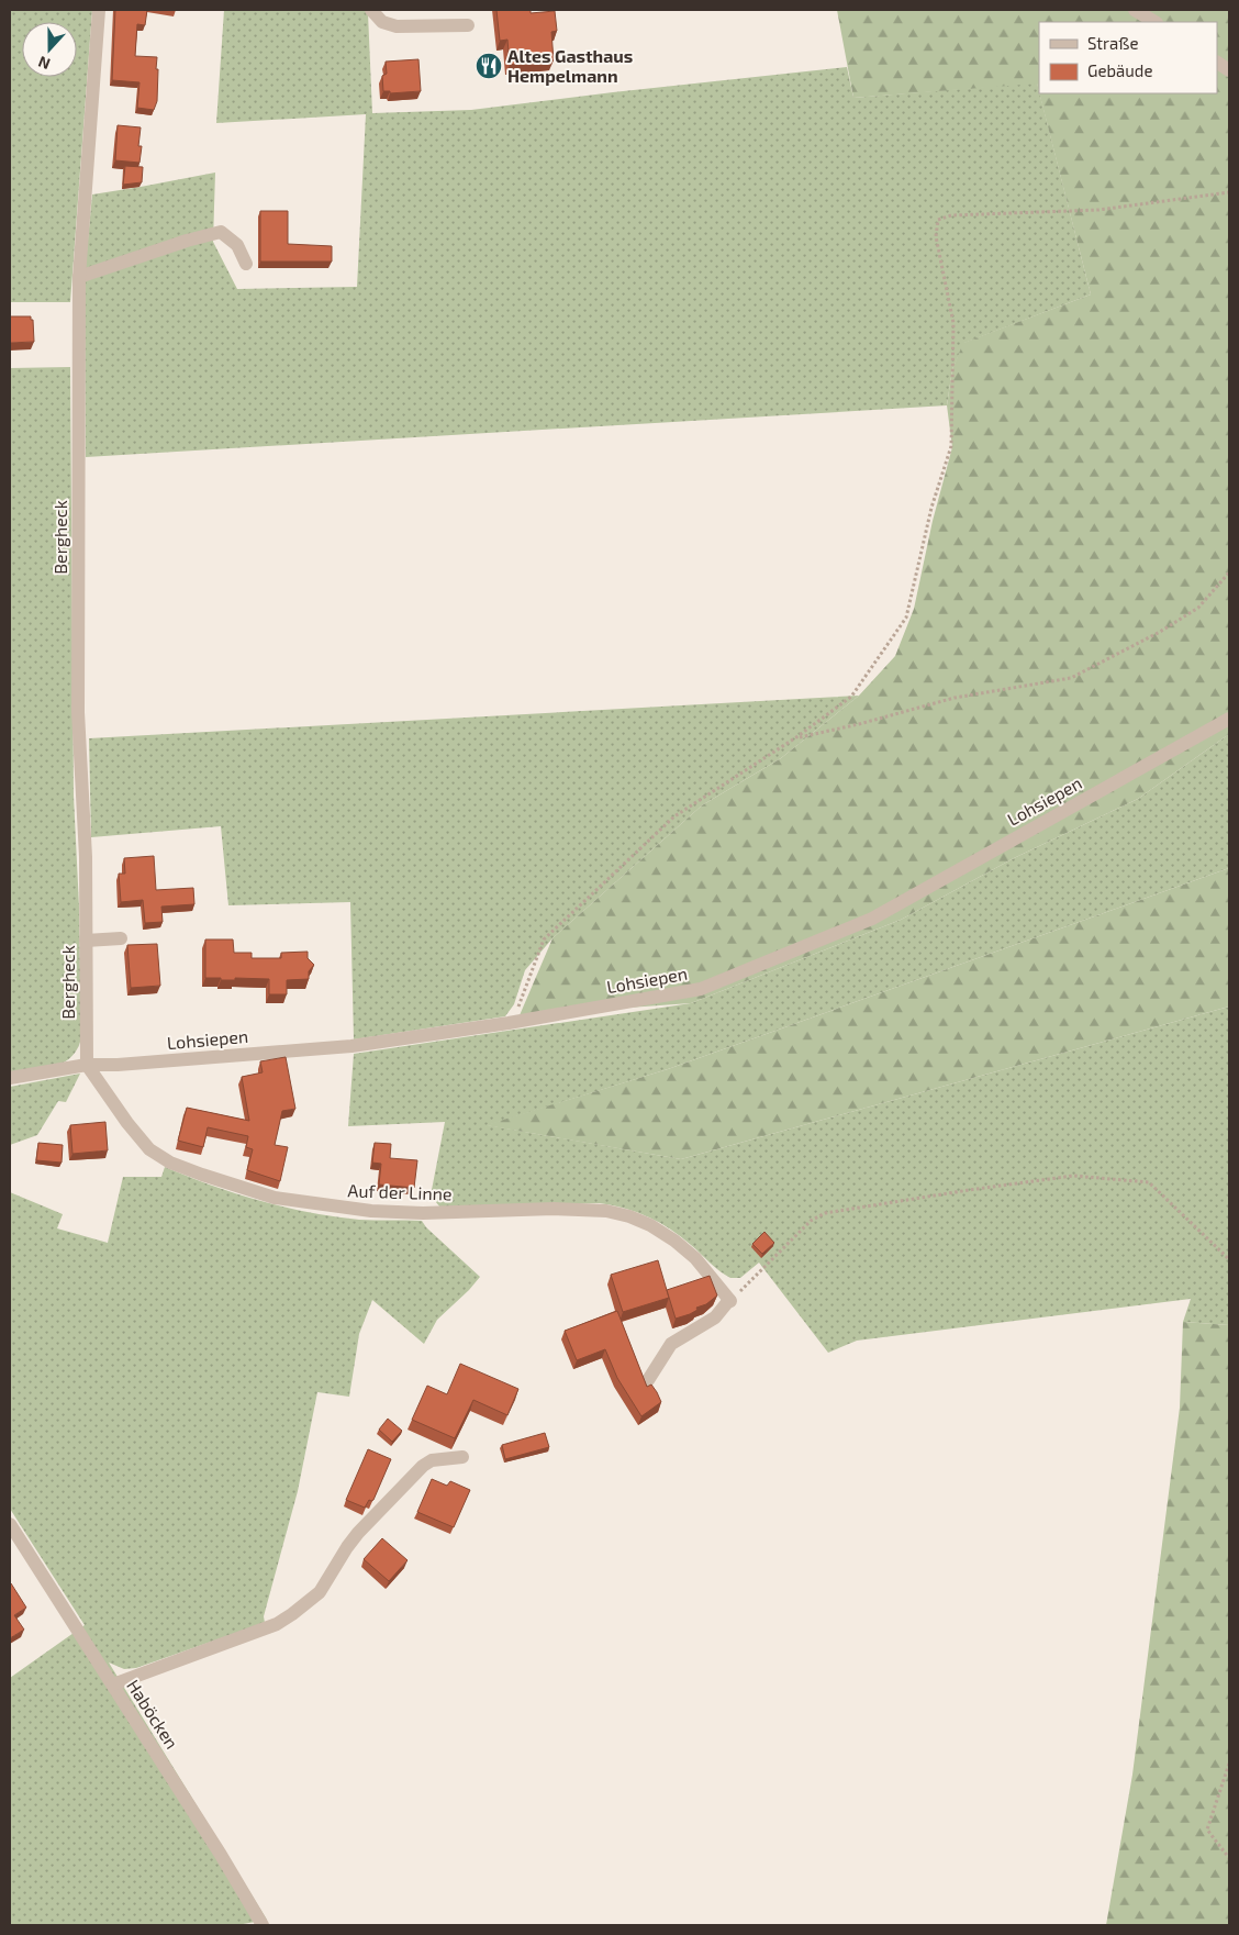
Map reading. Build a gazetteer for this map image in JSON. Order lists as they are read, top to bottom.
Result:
{
  "streets": {
    "street": [
      "Bergheck",
      "Lohsiepen",
      "Auf der Linne",
      "Haböcken"
    ]
  },
  "crossings": [
    ["Bergheck", "Lohsiepen"],
    ["Bergheck", "Auf der Linne"],
    ["Lohsiepen", "Auf der Linne"]
  ],
  "places": {
    "restaurant": ["Altes Gasthaus Hempelmann"]
  },
  "legend": ["Straße", "Gebäude"],
  "north": "bottom"
}
